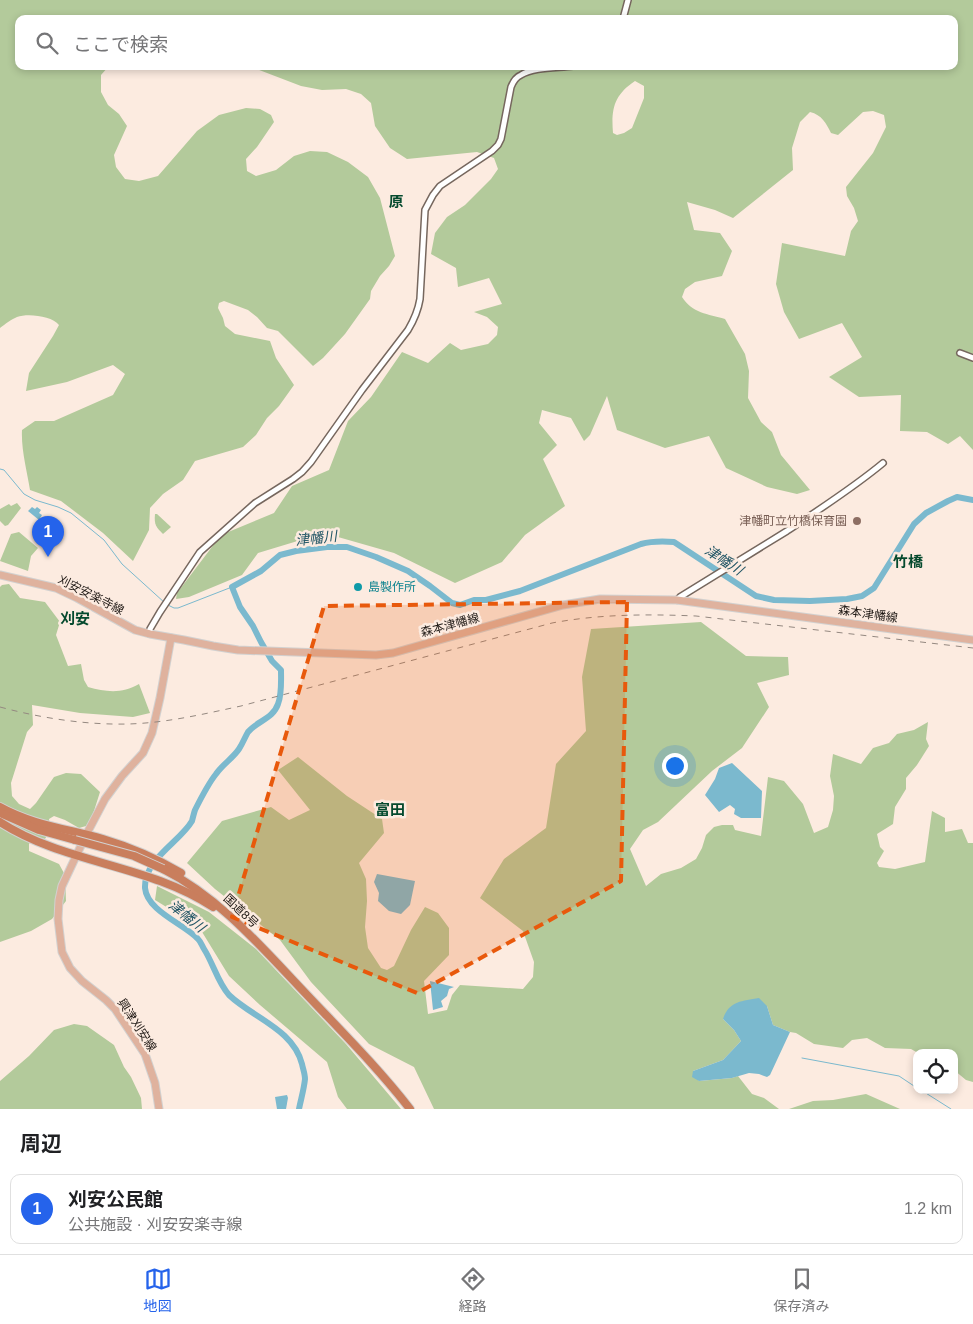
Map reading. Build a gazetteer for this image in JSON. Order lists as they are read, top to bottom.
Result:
{
  "streets": {
    "highway": ["国道8号"],
    "main road": ["刈安安楽寺線", "森本津幡線", "興津刈安線"]
  },
  "crossings": [
    ["刈安安楽寺線", "森本津幡線"]
  ],
  "districts": [
    "原",
    "竹橋",
    "刈安",
    "富田"
  ],
  "water": ["津幡川"],
  "places": ["津幡町立竹橋保育園", "島製作所"],
  "page": {
    "search": "ここで検索",
    "pins": "1",
    "heading": "周辺",
    "list": [
      {
        "mark": "1",
        "name": "刈安公民館",
        "note": "公共施設 · 刈安安楽寺線",
        "value": "1.2 km"
      }
    ],
    "nav": ["地図", "経路", "保存済み"]
  }
}
